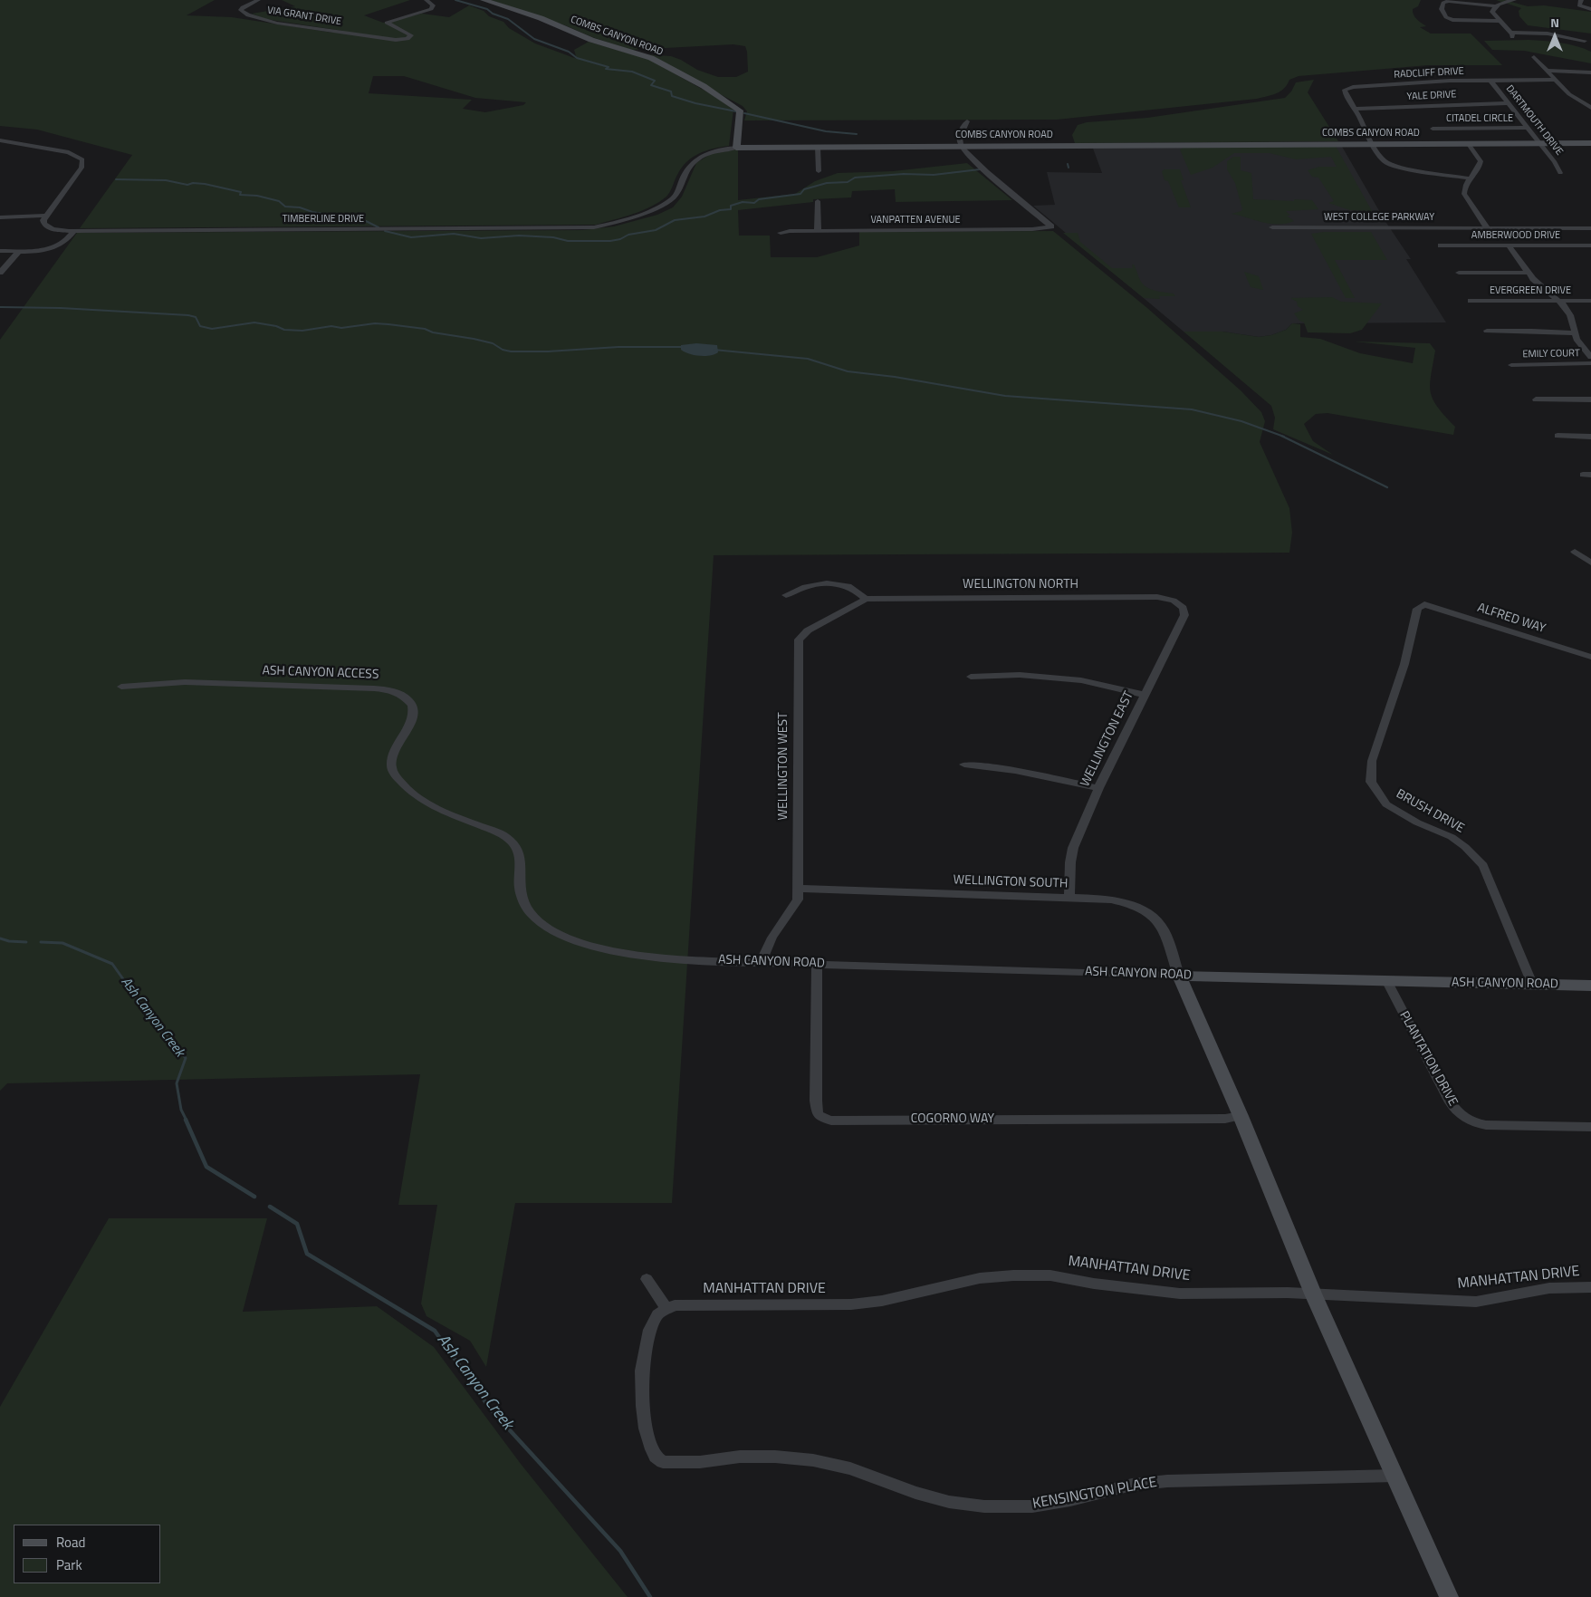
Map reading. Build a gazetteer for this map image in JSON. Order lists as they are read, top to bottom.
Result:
{
  "streets": {
    "street": [
      "VIA GRANT DRIVE",
      "COMBS CANYON ROAD",
      "RADCLIFF DRIVE",
      "YALE DRIVE",
      "CITADEL CIRCLE",
      "DARTMOUTH DRIVE",
      "WEST COLLEGE PARKWAY",
      "TIMBERLINE DRIVE",
      "VANPATTEN AVENUE",
      "AMBERWOOD DRIVE",
      "EVERGREEN DRIVE",
      "EMILY COURT",
      "WELLINGTON NORTH",
      "ALFRED WAY",
      "ASH CANYON ACCESS",
      "WELLINGTON EAST",
      "WELLINGTON WEST",
      "BRUSH DRIVE",
      "WELLINGTON SOUTH",
      "ASH CANYON ROAD",
      "PLANTATION DRIVE",
      "COGORNO WAY",
      "MANHATTAN DRIVE",
      "KENSINGTON PLACE"
    ]
  },
  "crossings": [
    ["COMBS CANYON ROAD", "DARTMOUTH DRIVE"],
    ["COMBS CANYON ROAD", "TIMBERLINE DRIVE"],
    ["COMBS CANYON ROAD", "VANPATTEN AVENUE"],
    ["RADCLIFF DRIVE", "YALE DRIVE"],
    ["RADCLIFF DRIVE", "DARTMOUTH DRIVE"],
    ["YALE DRIVE", "DARTMOUTH DRIVE"],
    ["CITADEL CIRCLE", "DARTMOUTH DRIVE"],
    ["WELLINGTON NORTH", "WELLINGTON EAST"],
    ["WELLINGTON NORTH", "WELLINGTON WEST"],
    ["ALFRED WAY", "BRUSH DRIVE"],
    ["ASH CANYON ACCESS", "ASH CANYON ROAD"],
    ["WELLINGTON EAST", "WELLINGTON SOUTH"],
    ["WELLINGTON WEST", "WELLINGTON SOUTH"],
    ["WELLINGTON WEST", "ASH CANYON ROAD"],
    ["BRUSH DRIVE", "ASH CANYON ROAD"],
    ["WELLINGTON SOUTH", "ASH CANYON ROAD"],
    ["ASH CANYON ROAD", "PLANTATION DRIVE"],
    ["ASH CANYON ROAD", "COGORNO WAY"],
    ["MANHATTAN DRIVE", "KENSINGTON PLACE"]
  ],
  "water": ["Ash Canyon Creek"],
  "legend": ["Road", "Park"],
  "north": "top"
}
